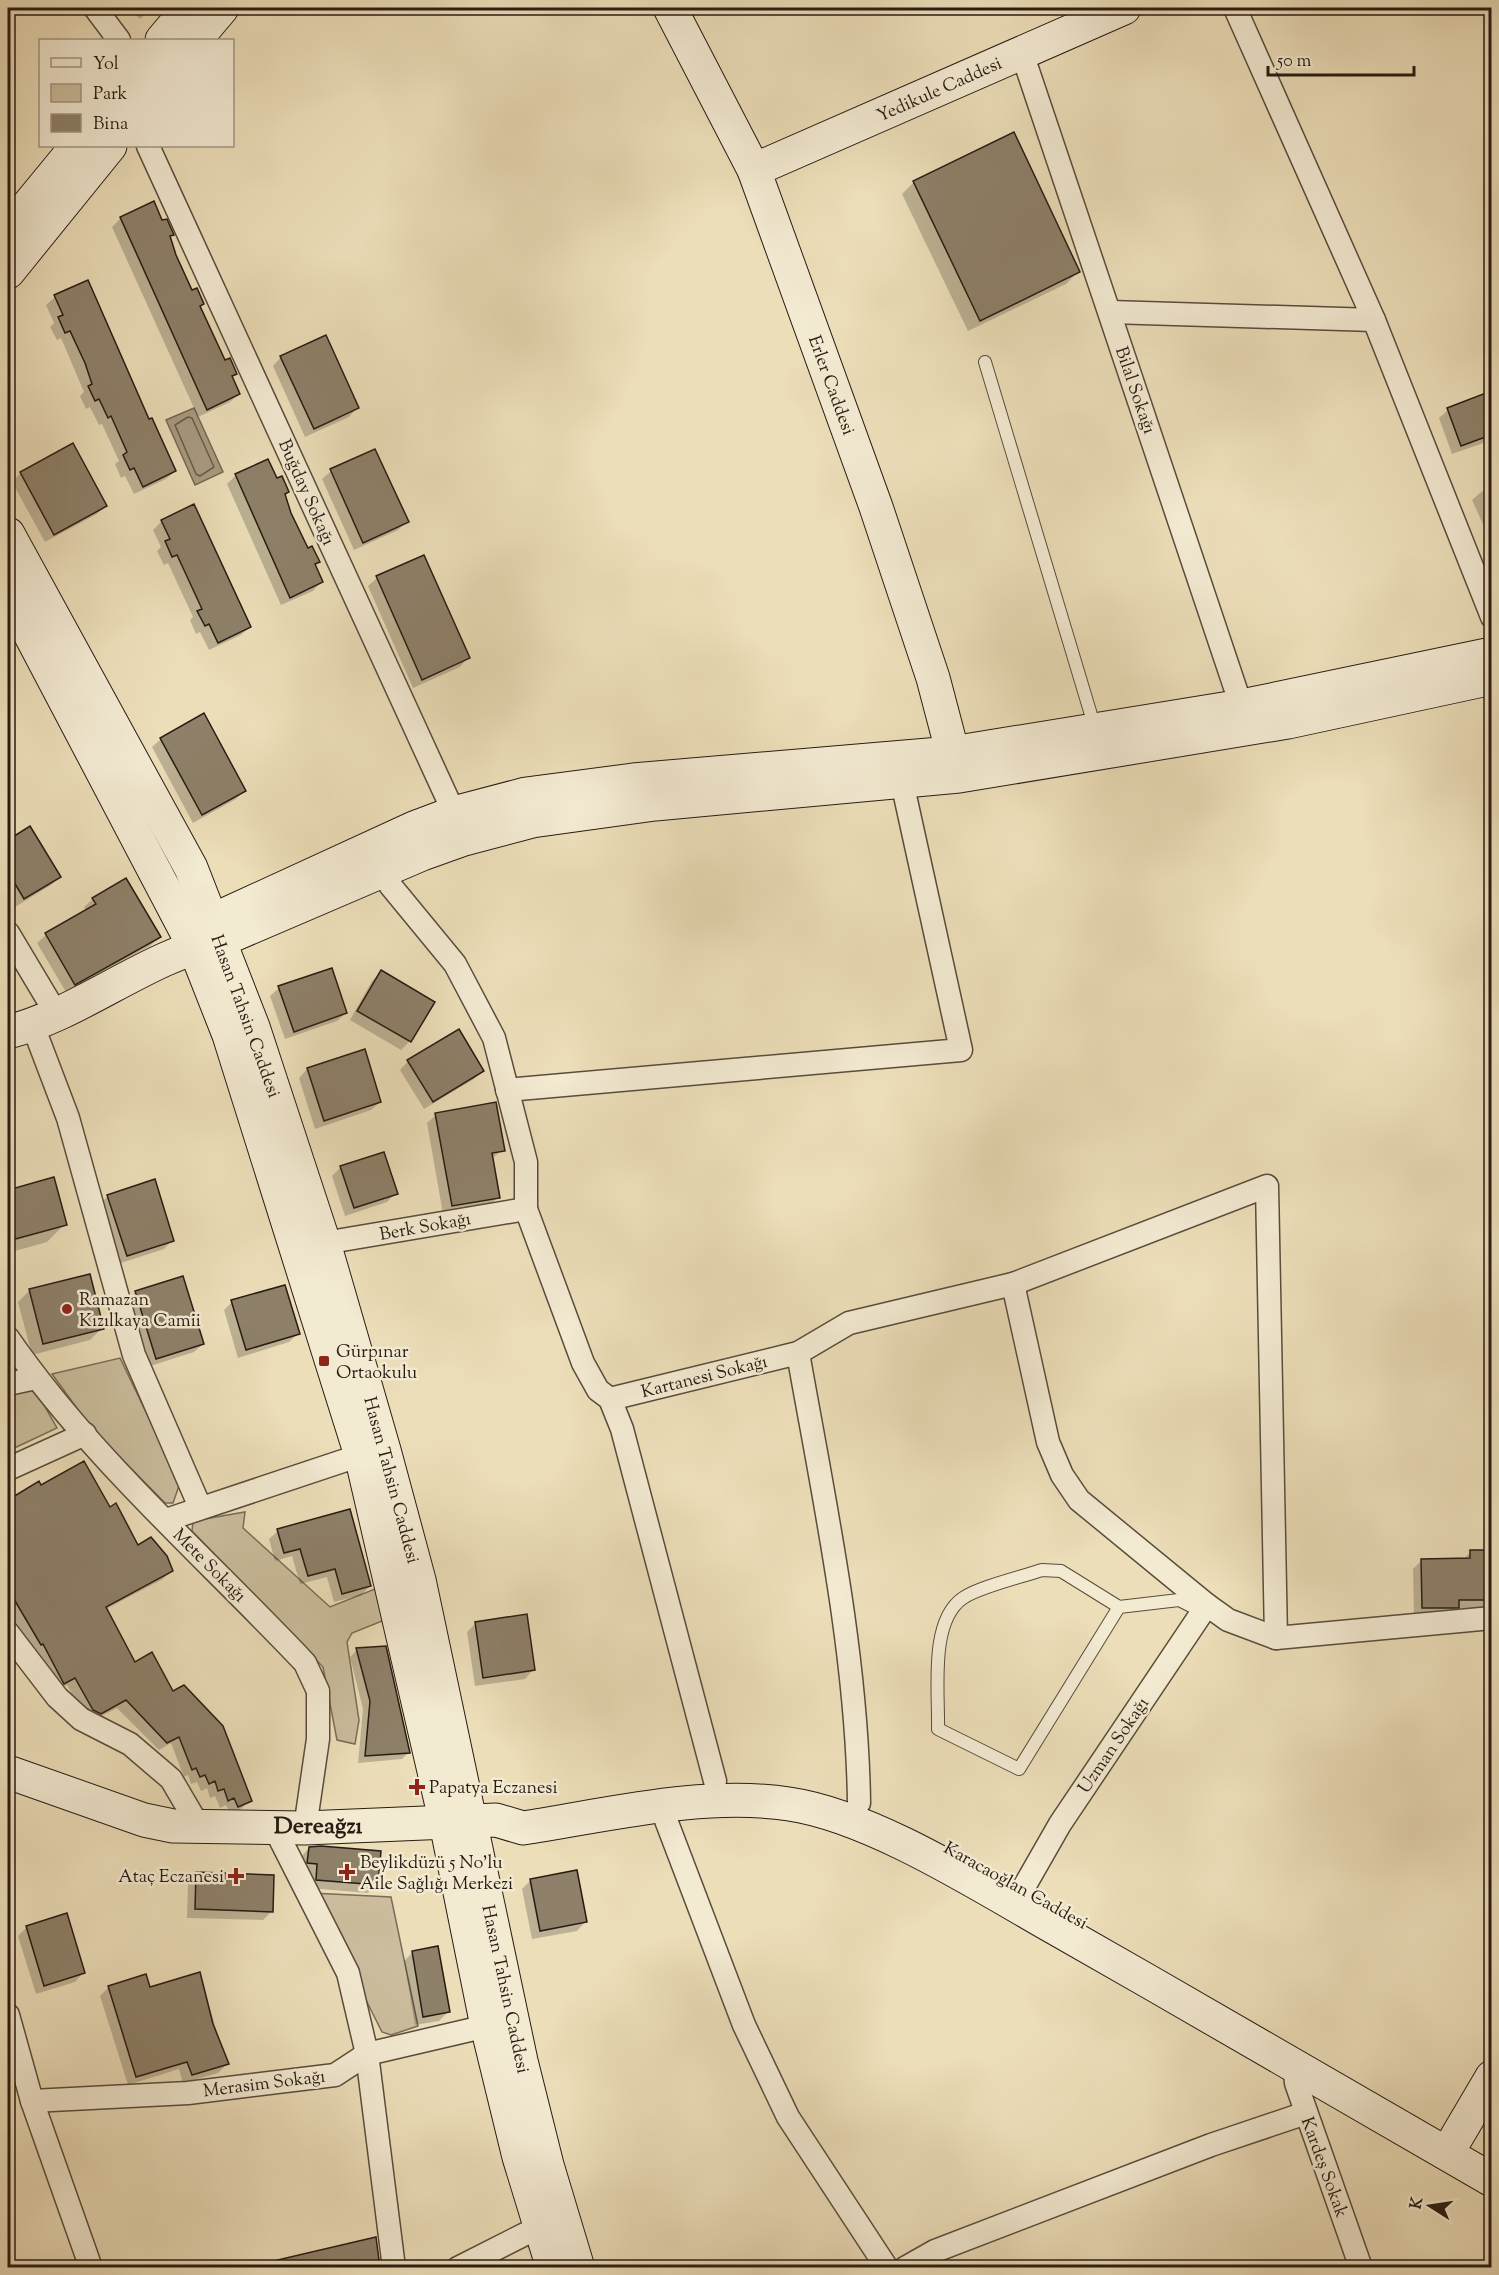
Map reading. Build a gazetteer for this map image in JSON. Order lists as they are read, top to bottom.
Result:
{
  "streets": {
    "main road": [
      "Yedikule Caddesi",
      "Erler Caddesi",
      "Hasan Tahsin Caddesi",
      "Karacaoğlan Caddesi"
    ],
    "street": [
      "Bilal Sokağı",
      "Buğday Sokağı",
      "Berk Sokağı",
      "Kartanesi Sokağı",
      "Mete Sokağı",
      "Uzman Sokağı",
      "Merasim Sokağı",
      "Kardeş Sokak"
    ]
  },
  "crossings": [
    ["Yedikule Caddesi", "Erler Caddesi"],
    ["Yedikule Caddesi", "Bilal Sokağı"],
    ["Hasan Tahsin Caddesi", "Berk Sokağı"],
    ["Hasan Tahsin Caddesi", "Karacaoğlan Caddesi"],
    ["Hasan Tahsin Caddesi", "Merasim Sokağı"],
    ["Mete Sokağı", "Karacaoğlan Caddesi"],
    ["Uzman Sokağı", "Karacaoğlan Caddesi"],
    ["Karacaoğlan Caddesi", "Kardeş Sokak"]
  ],
  "districts": ["Dereağzı"],
  "places": {
    "other": ["Ramazan Kızılkaya Camii"],
    "transit": ["Gürpınar Ortaokulu"],
    "health": ["Papatya Eczanesi", "Beylikdüzü 5 No'lu Aile Sağlığı Merkezi", "Ataç Eczanesi"]
  },
  "legend": ["Yol", "Park", "Bina"],
  "scale_bar": "50 m",
  "north": "left"
}
